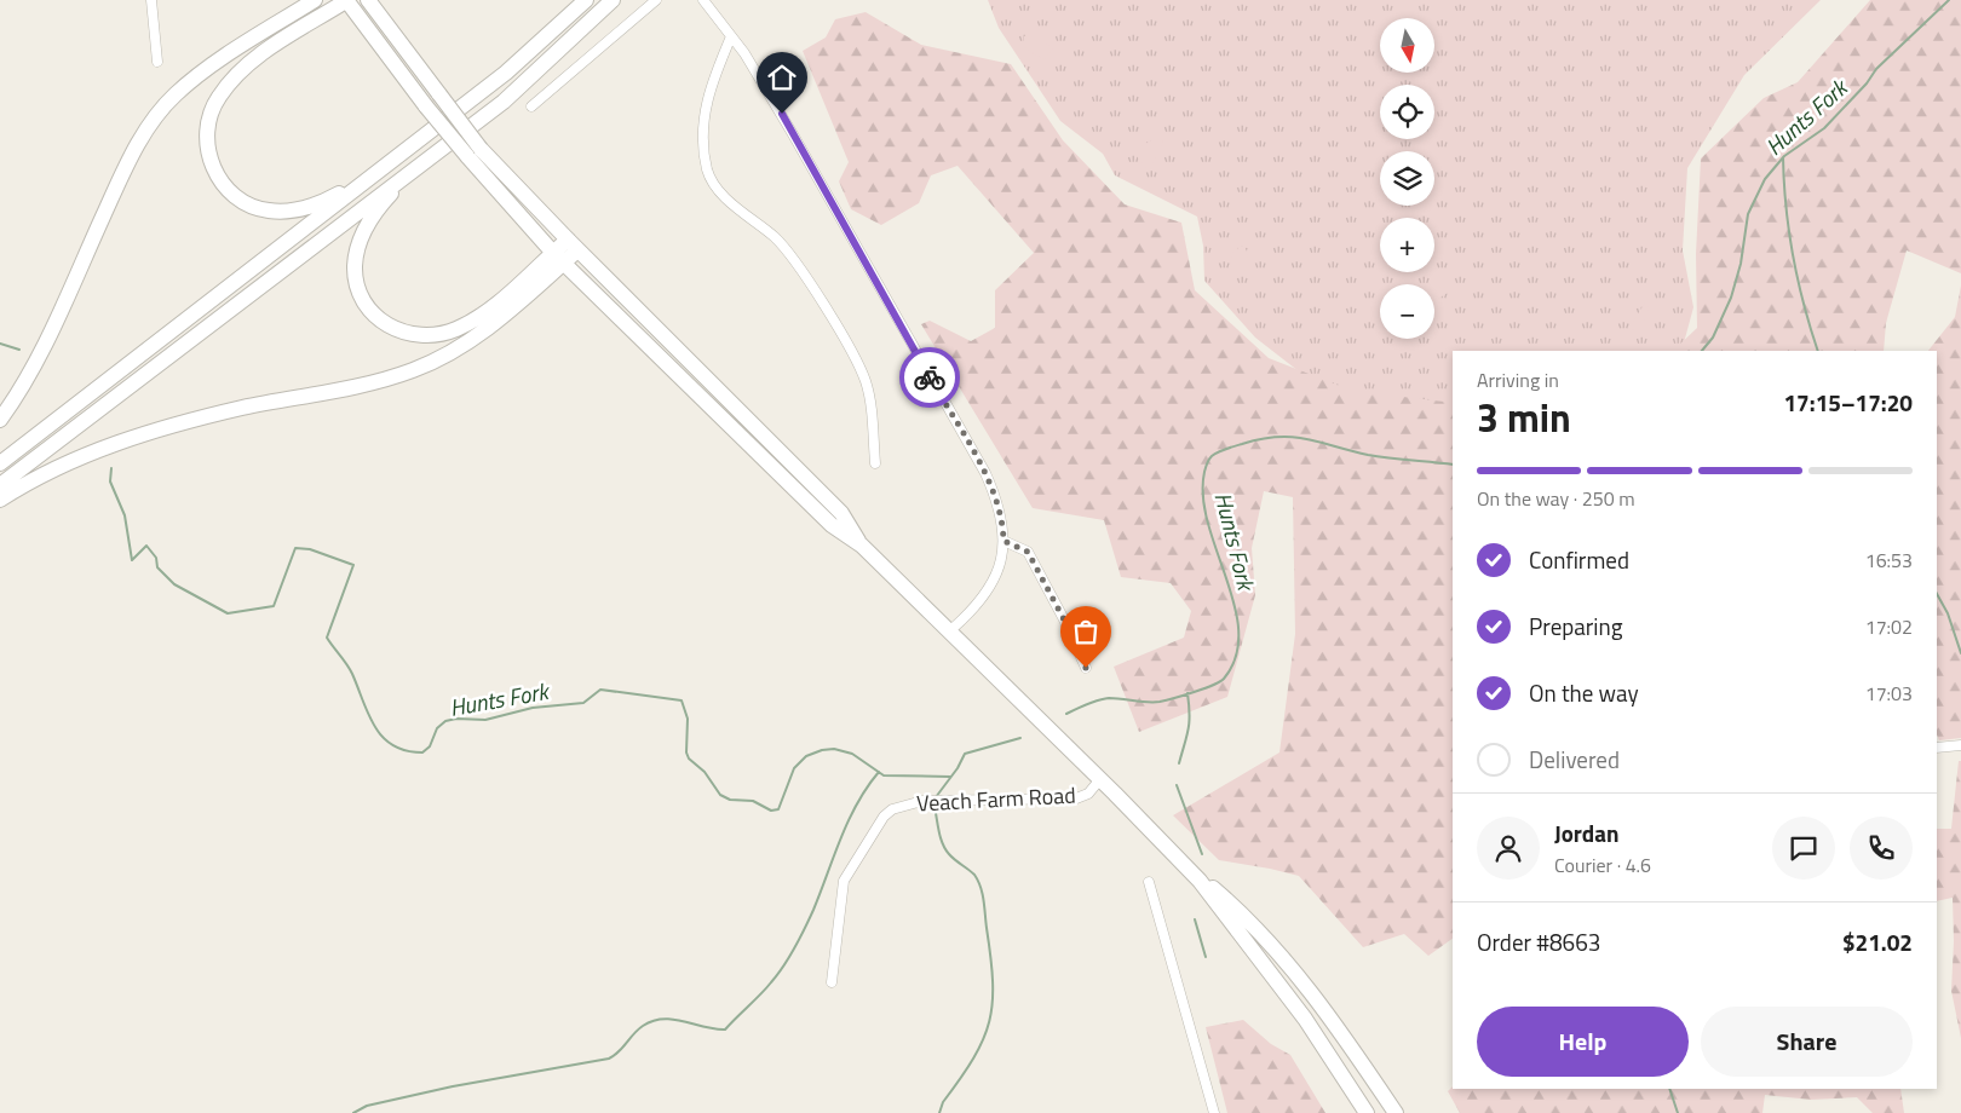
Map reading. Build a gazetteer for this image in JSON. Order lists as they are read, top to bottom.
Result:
{
  "streets": {
    "street": ["Veach Farm Road"]
  },
  "water": ["Hunts Fork"],
  "north": "bottom",
  "page": {
    "map_buttons": ["+", "−"],
    "heading": ["3 min", "Arriving in", "17:15–17:20"],
    "panel": [
      "Jordan",
      "Courier · 4.6",
      "Order #8663",
      "$21.02"
    ],
    "bar": "On the way · 250 m",
    "list": [
      ["Confirmed", "16:53"],
      ["Preparing", "17:02"],
      ["On the way", "17:03"],
      "Delivered"
    ],
    "buttons": ["Help", "Share"]
  }
}
